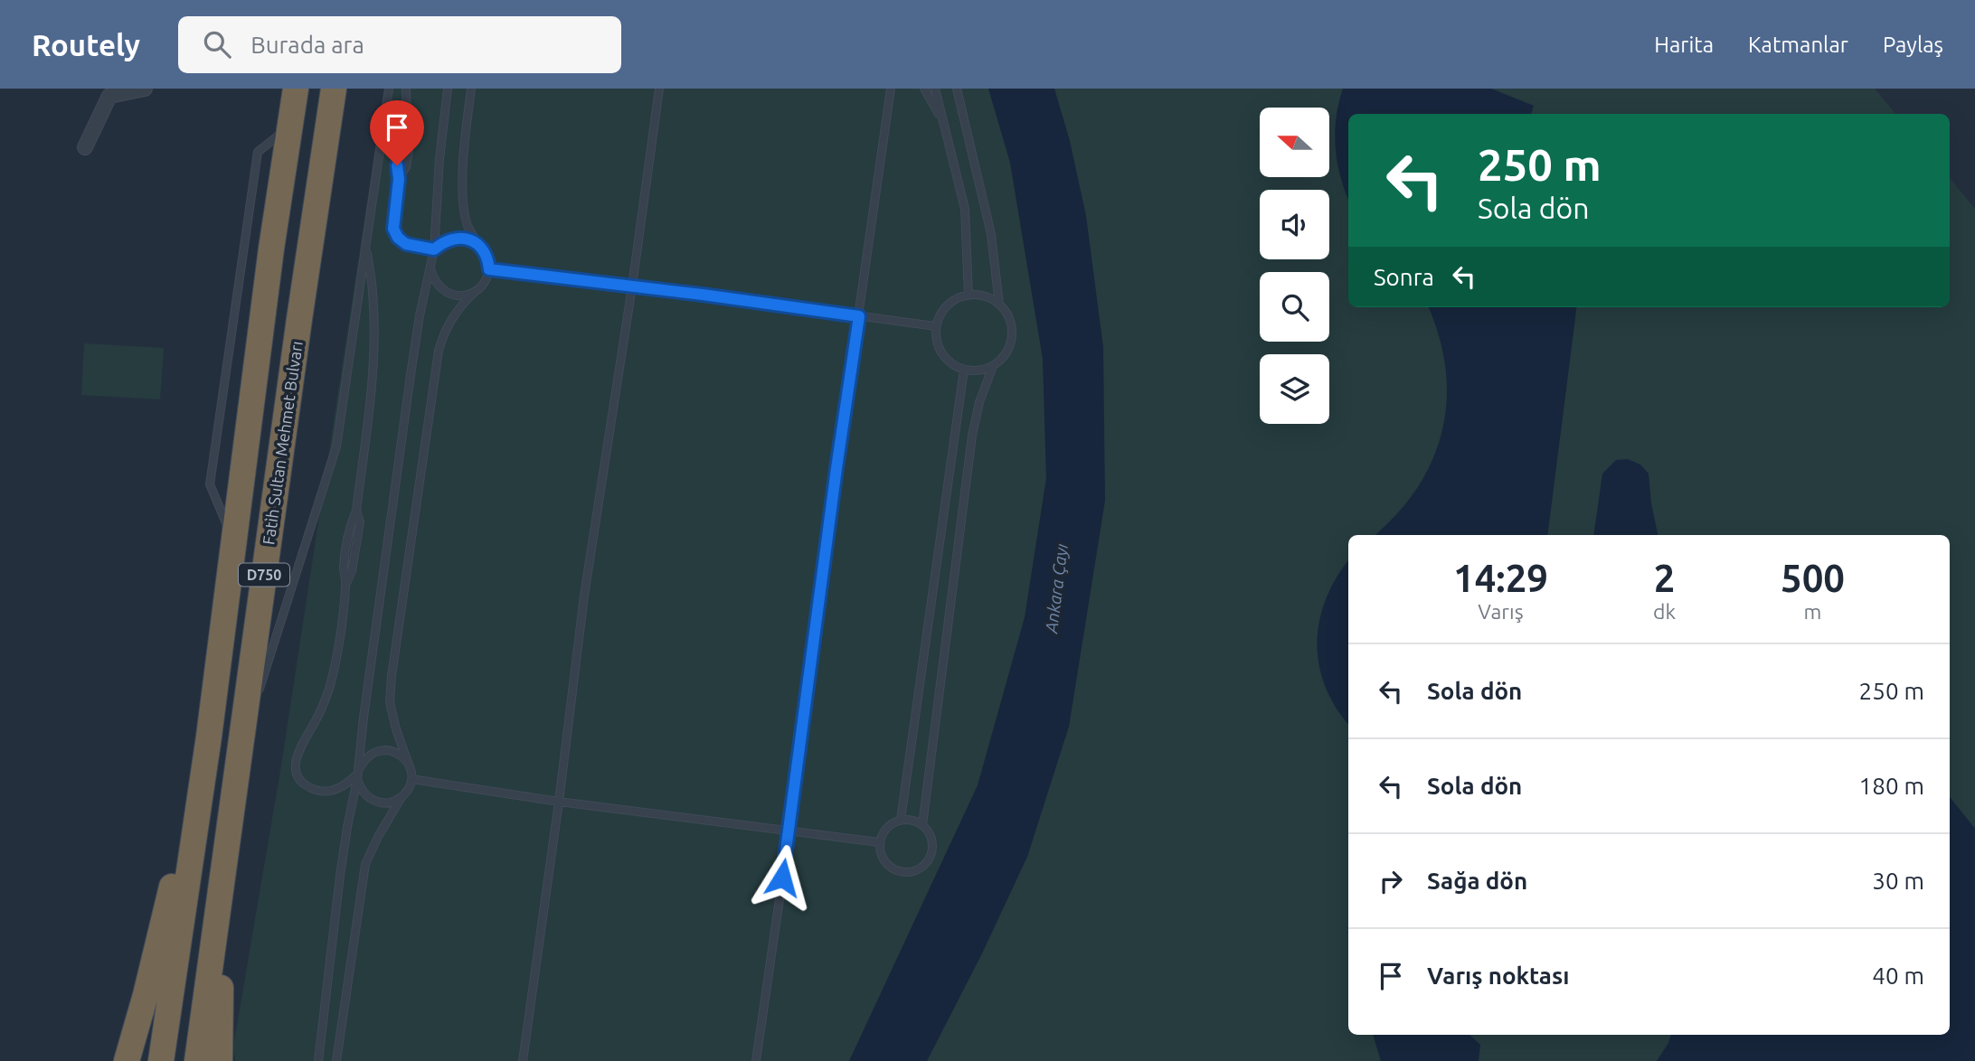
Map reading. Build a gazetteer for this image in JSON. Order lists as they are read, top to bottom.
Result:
{
  "streets": {
    "highway": ["Fatih Sultan Mehmet Bulvarı", "D750"]
  },
  "water": ["Ankara Çayı"],
  "north": "left",
  "page": {
    "header": "Routely",
    "search": "Burada ara",
    "nav": ["Harita", "Katmanlar", "Paylaş"],
    "turn": ["250 m", "Sola dön"],
    "then": "Sonra",
    "eta": [
      "14:29",
      "Varış",
      "2",
      "dk",
      "500",
      "m"
    ],
    "list": [
      {
        "name": "Sola dön",
        "value": "250 m"
      },
      {
        "name": "Sola dön",
        "value": "180 m"
      },
      {
        "name": "Sağa dön",
        "value": "30 m"
      },
      {
        "name": "Varış noktası",
        "value": "40 m"
      }
    ]
  }
}
